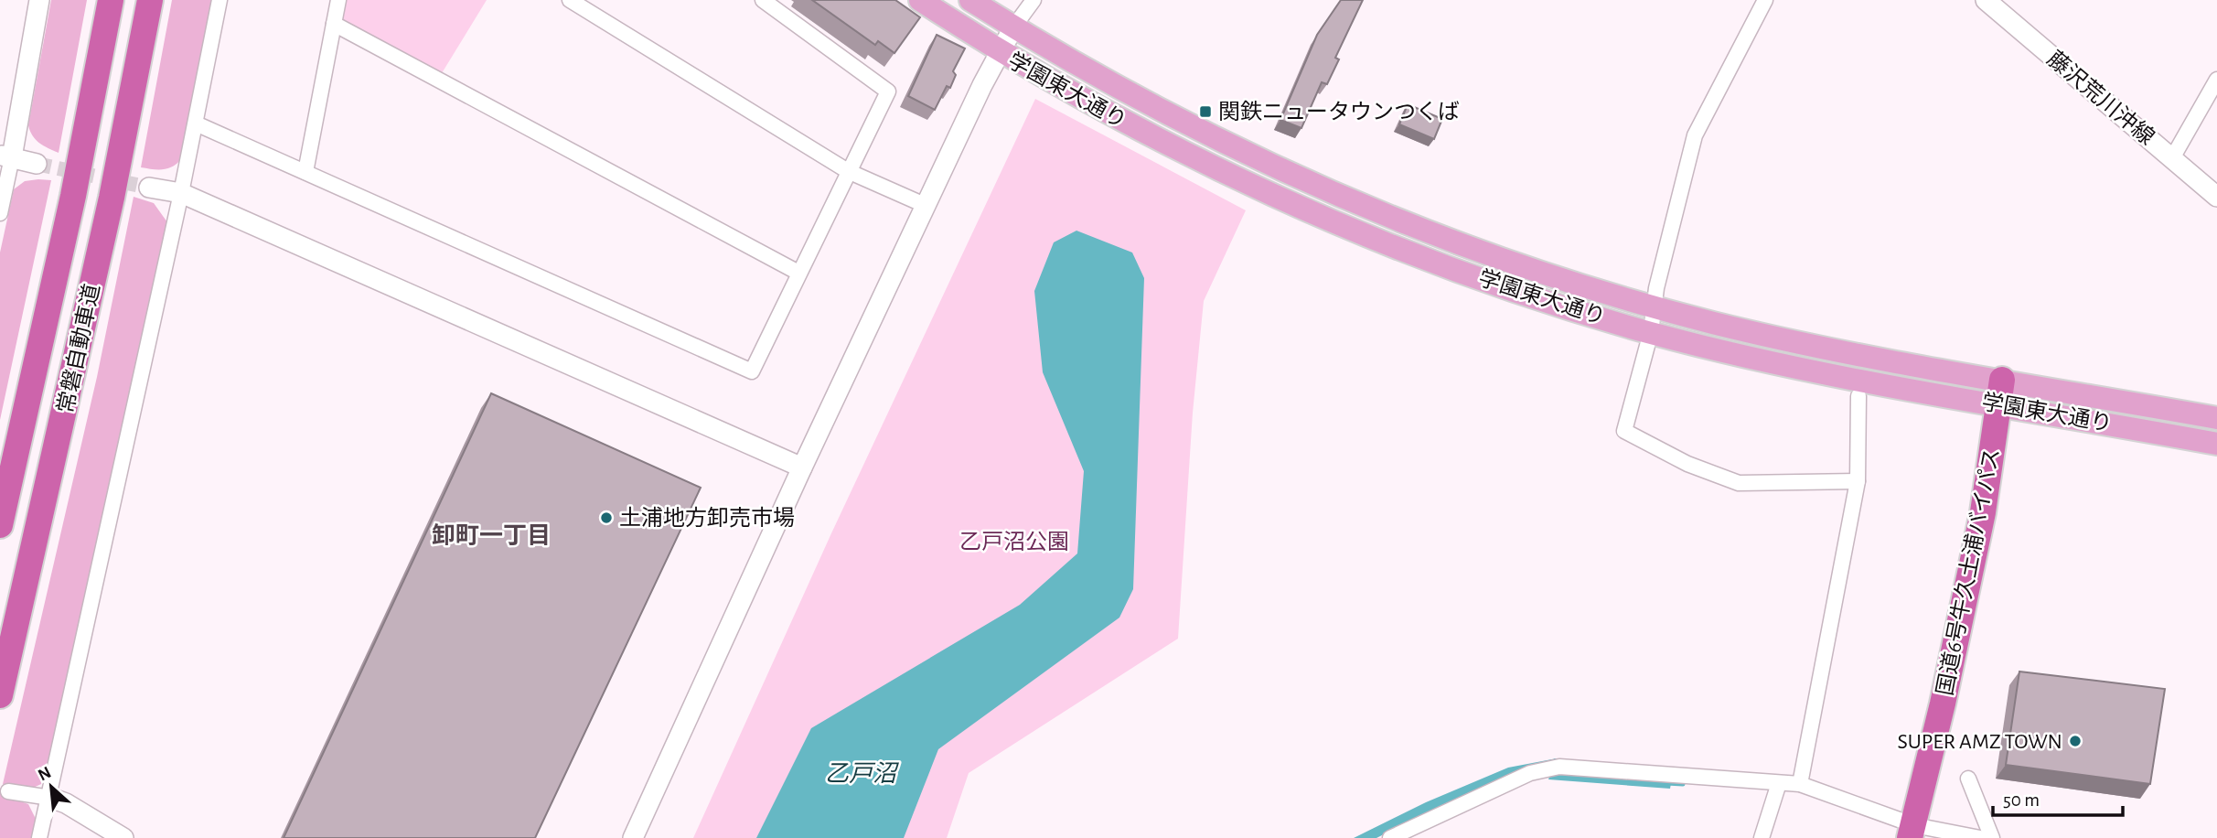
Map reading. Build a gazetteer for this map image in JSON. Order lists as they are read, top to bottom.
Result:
{
  "streets": {
    "highway": ["常磐自動車道", "国道6号牛久土浦バイパス"],
    "main road": ["学園東大通り"],
    "street": ["藤沢荒川沖線"]
  },
  "crossings": [
    ["学園東大通り", "国道6号牛久土浦バイパス"]
  ],
  "districts": ["卸町一丁目"],
  "water": ["乙戸沼"],
  "parks": ["乙戸沼公園"],
  "places": {
    "transit": ["関鉄ニュータウンつくば"],
    "other": ["土浦地方卸売市場", "SUPER AMZ TOWN"]
  },
  "scale_bar": "50 m",
  "north": "top left"
}
